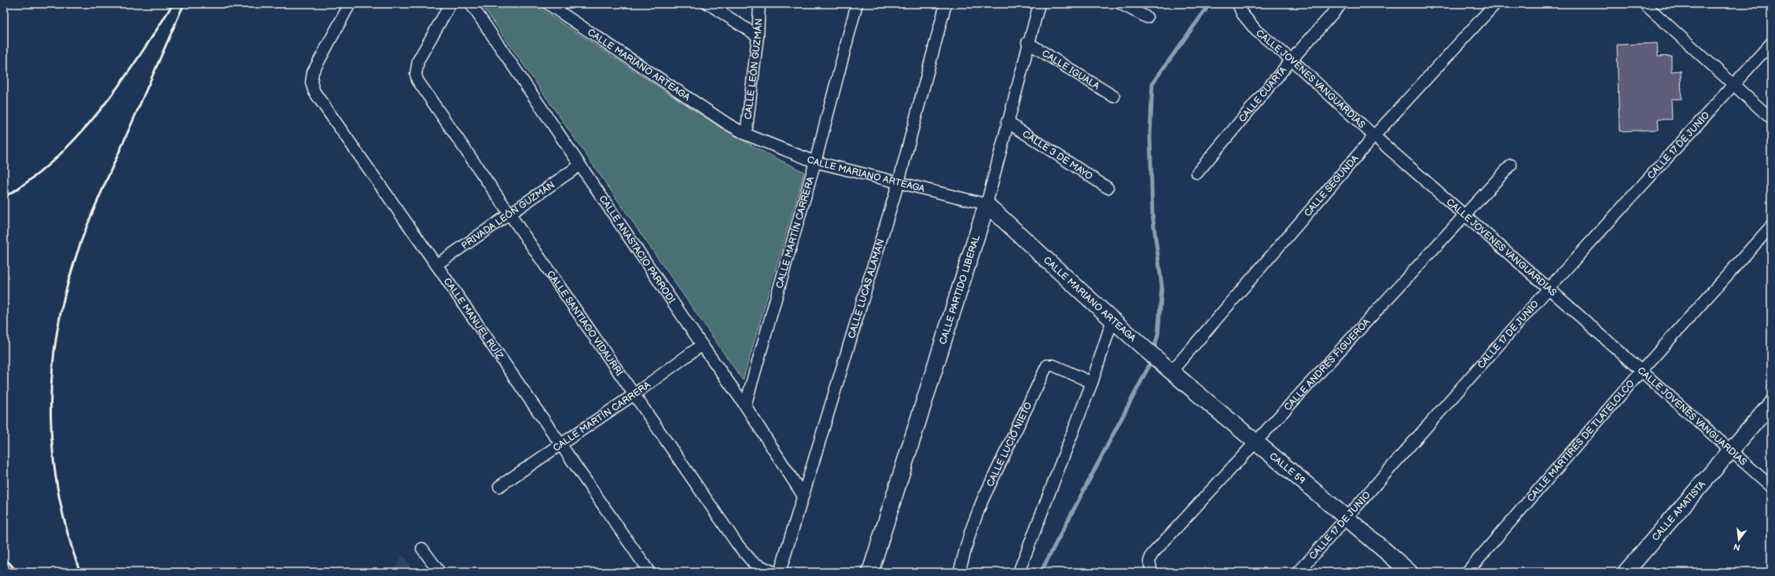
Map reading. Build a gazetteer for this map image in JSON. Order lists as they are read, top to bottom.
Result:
{
  "streets": {
    "street": [
      "CALLE MARIANO ARTEAGA",
      "CALLE LEÓN GUZMÁN",
      "CALLE IGUALA",
      "CALLE JOVENES VANGUARDIAS",
      "CALLE CUARTA",
      "CALLE 17 DE JUNIO",
      "CALLE 3 DE MAYO",
      "CALLE SEGUNDA",
      "PRIVADA LEÓN GUZMÁN",
      "CALLE MARTÍN CARRERA",
      "CALLE ANASTACIO PARRODI",
      "CALLE LUCAS ALAMÁN",
      "CALLE PARTIDO LIBERAL",
      "CALLE MANUEL RUÍZ",
      "CALLE SANTIAGO VIDAURRI",
      "CALLE ANDRÉS FIGUEROA",
      "CALLE MÁRTIRES DE TLATELOLCO",
      "CALLE LUCIO NIETO",
      "CALLE 59",
      "CALLE AMATISTA"
    ]
  },
  "crossings": [
    ["CALLE MARIANO ARTEAGA", "CALLE LEÓN GUZMÁN"],
    ["CALLE MARIANO ARTEAGA", "CALLE SEGUNDA"],
    ["CALLE MARIANO ARTEAGA", "CALLE MARTÍN CARRERA"],
    ["CALLE MARIANO ARTEAGA", "CALLE LUCAS ALAMÁN"],
    ["CALLE MARIANO ARTEAGA", "CALLE PARTIDO LIBERAL"],
    ["CALLE MARIANO ARTEAGA", "CALLE 59"],
    ["CALLE IGUALA", "CALLE PARTIDO LIBERAL"],
    ["CALLE JOVENES VANGUARDIAS", "CALLE CUARTA"],
    ["CALLE JOVENES VANGUARDIAS", "CALLE 17 DE JUNIO"],
    ["CALLE JOVENES VANGUARDIAS", "CALLE SEGUNDA"],
    ["CALLE JOVENES VANGUARDIAS", "CALLE ANDRÉS FIGUEROA"],
    ["CALLE JOVENES VANGUARDIAS", "CALLE MÁRTIRES DE TLATELOLCO"],
    ["CALLE JOVENES VANGUARDIAS", "CALLE AMATISTA"],
    ["CALLE 17 DE JUNIO", "CALLE 59"],
    ["CALLE 3 DE MAYO", "CALLE PARTIDO LIBERAL"],
    ["CALLE SEGUNDA", "CALLE 59"],
    ["PRIVADA LEÓN GUZMÁN", "CALLE ANASTACIO PARRODI"],
    ["PRIVADA LEÓN GUZMÁN", "CALLE MANUEL RUÍZ"],
    ["PRIVADA LEÓN GUZMÁN", "CALLE SANTIAGO VIDAURRI"],
    ["CALLE MARTÍN CARRERA", "CALLE ANASTACIO PARRODI"],
    ["CALLE MARTÍN CARRERA", "CALLE MANUEL RUÍZ"],
    ["CALLE MARTÍN CARRERA", "CALLE SANTIAGO VIDAURRI"],
    ["CALLE ANASTACIO PARRODI", "CALLE LUCAS ALAMÁN"],
    ["CALLE ANDRÉS FIGUEROA", "CALLE 59"]
  ],
  "north": "bottom"
}
